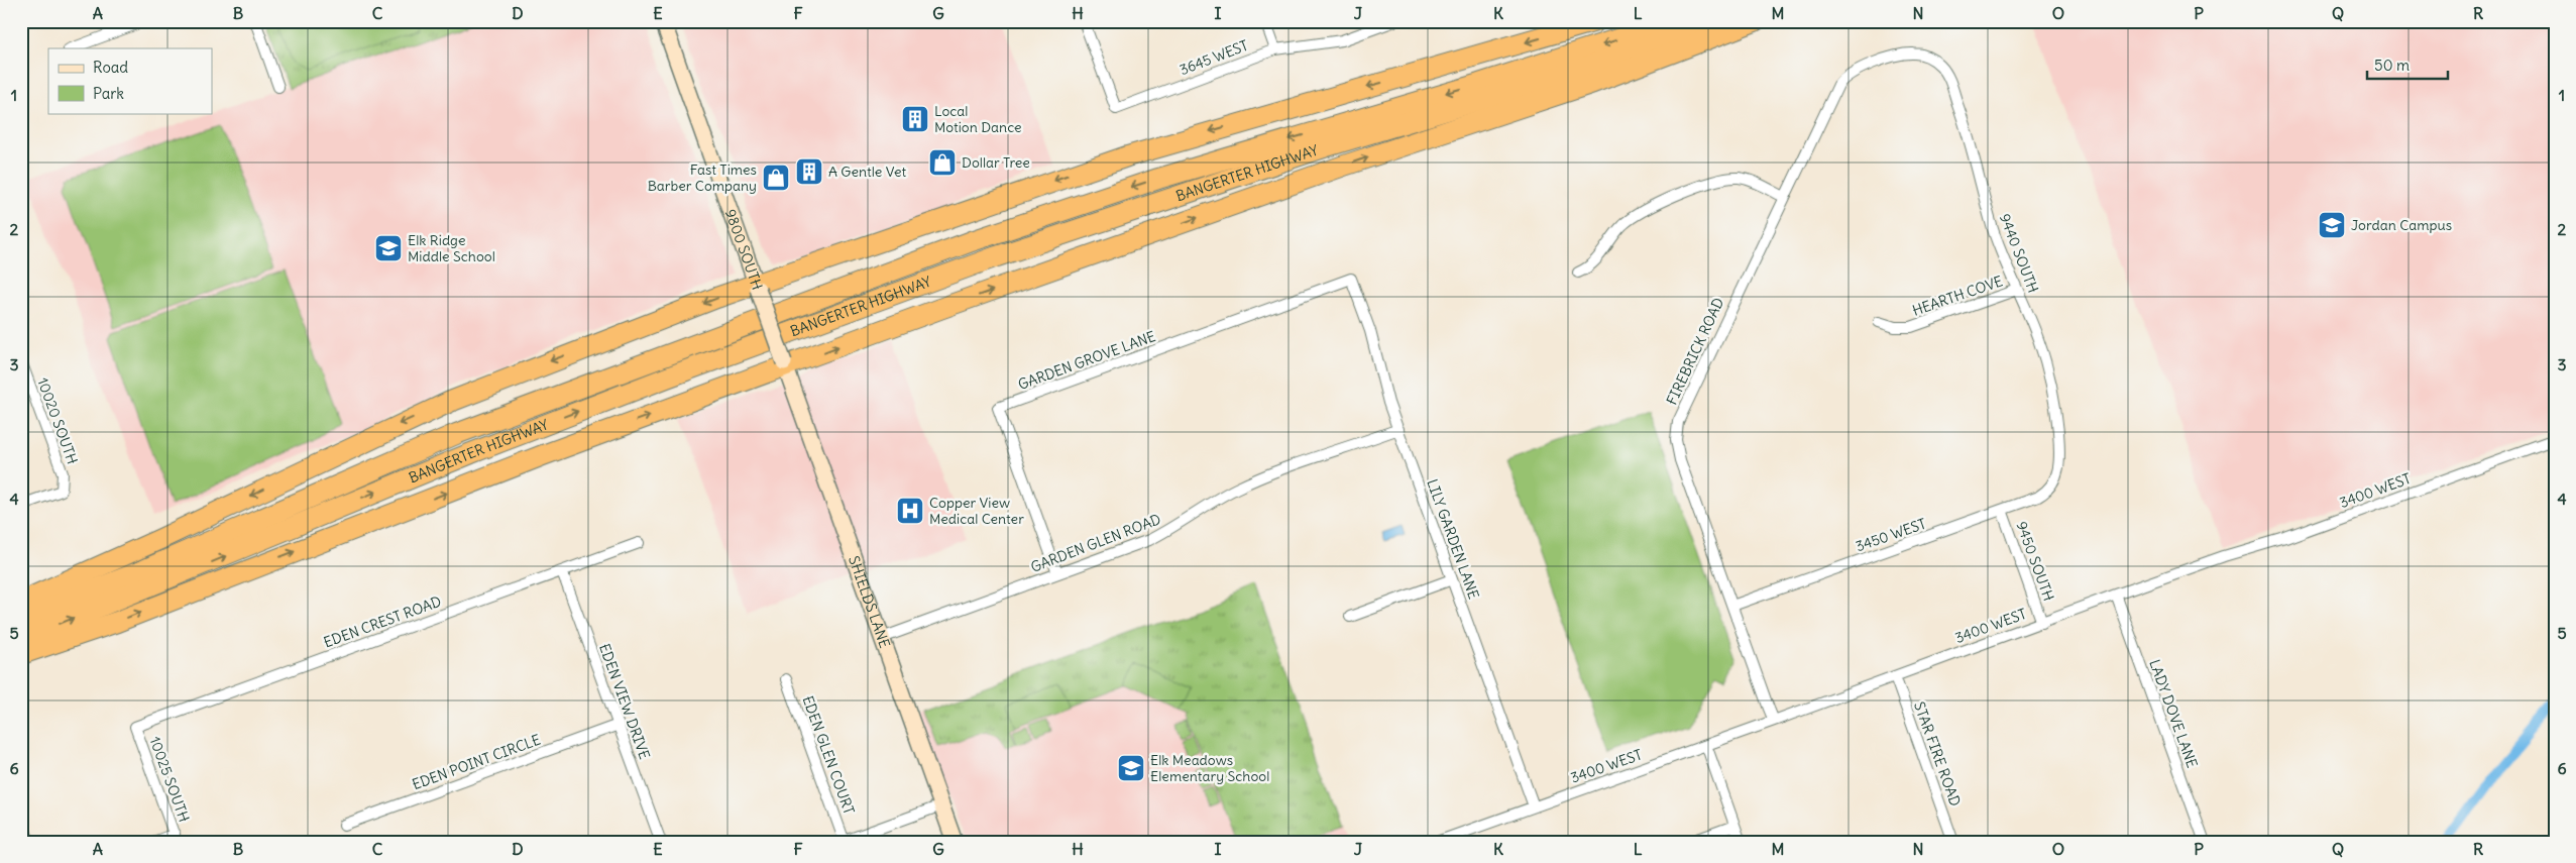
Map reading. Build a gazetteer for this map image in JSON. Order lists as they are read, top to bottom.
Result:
{
  "streets": {
    "highway": ["BANGERTER HIGHWAY"],
    "main road": ["9800 SOUTH", "SHIELDS LANE"],
    "street": [
      "3645 WEST",
      "9440 SOUTH",
      "HEARTH COVE",
      "FIREBRICK ROAD",
      "GARDEN GROVE LANE",
      "10020 SOUTH",
      "3400 WEST",
      "3450 WEST",
      "LILY GARDEN LANE",
      "GARDEN GLEN ROAD",
      "9450 SOUTH",
      "EDEN CREST ROAD",
      "EDEN VIEW DRIVE",
      "LADY DOVE LANE",
      "STAR FIRE ROAD",
      "EDEN GLEN COURT",
      "EDEN POINT CIRCLE",
      "10025 SOUTH"
    ]
  },
  "crossings": [
    ["9800 SOUTH", "SHIELDS LANE"],
    ["9440 SOUTH", "HEARTH COVE"],
    ["9440 SOUTH", "FIREBRICK ROAD"],
    ["9440 SOUTH", "3450 WEST"],
    ["FIREBRICK ROAD", "3400 WEST"],
    ["FIREBRICK ROAD", "3450 WEST"],
    ["GARDEN GROVE LANE", "LILY GARDEN LANE"],
    ["GARDEN GROVE LANE", "GARDEN GLEN ROAD"],
    ["3400 WEST", "LILY GARDEN LANE"],
    ["3400 WEST", "9450 SOUTH"],
    ["3400 WEST", "LADY DOVE LANE"],
    ["3400 WEST", "STAR FIRE ROAD"],
    ["3450 WEST", "9450 SOUTH"],
    ["LILY GARDEN LANE", "GARDEN GLEN ROAD"],
    ["GARDEN GLEN ROAD", "SHIELDS LANE"],
    ["EDEN CREST ROAD", "EDEN VIEW DRIVE"],
    ["EDEN CREST ROAD", "10025 SOUTH"],
    ["EDEN VIEW DRIVE", "EDEN POINT CIRCLE"]
  ],
  "places": {
    "building": ["Local Motion Dance", "A Gentle Vet"],
    "shop": ["Dollar Tree", "Fast Times Barber Company"],
    "school or university": ["Jordan Campus", "Elk Ridge Middle School", "Elk Meadows Elementary School"],
    "hospital": ["Copper View Medical Center"]
  },
  "legend": ["Road", "Park"],
  "scale_bar": "50 m",
  "grid": {
    "columns": [
      "A",
      "B",
      "C",
      "D",
      "E",
      "F",
      "G",
      "H",
      "I",
      "J",
      "K",
      "L",
      "M",
      "N",
      "O",
      "P",
      "Q",
      "R"
    ],
    "rows": [
      "1",
      "2",
      "3",
      "4",
      "5",
      "6"
    ]
  }
}
